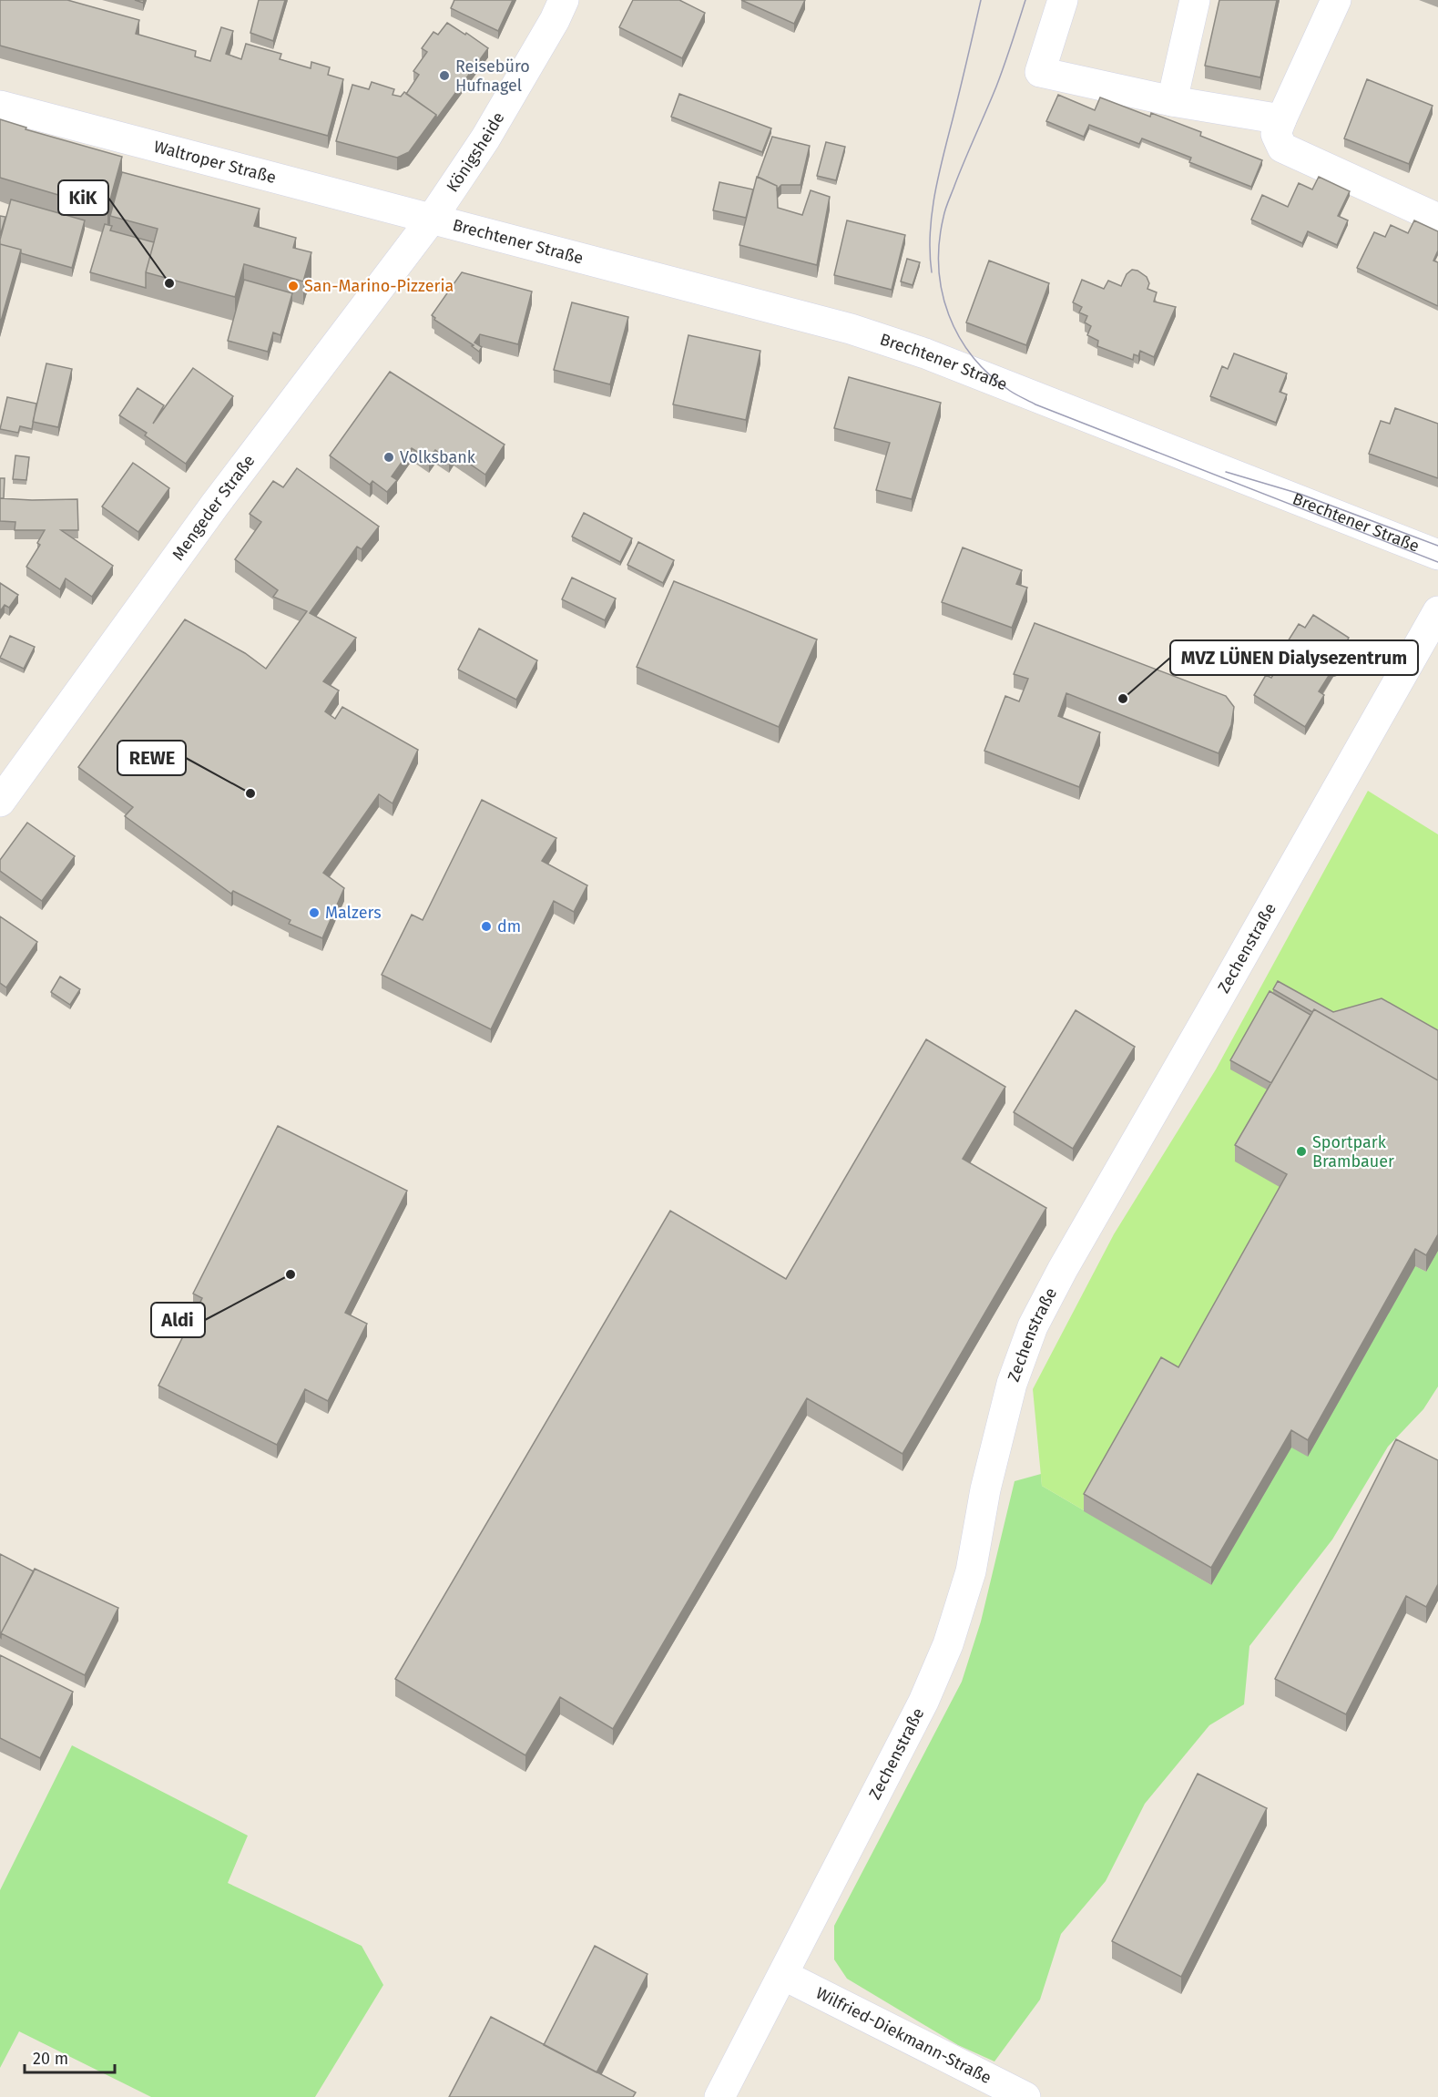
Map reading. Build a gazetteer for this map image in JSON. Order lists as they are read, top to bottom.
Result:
{
  "streets": {
    "street": [
      "Königsheide",
      "Waltroper Straße",
      "Brechtener Straße",
      "Mengeder Straße",
      "Zechenstraße",
      "Wilfried-Diekmann-Straße"
    ]
  },
  "crossings": [
    ["Königsheide", "Waltroper Straße"],
    ["Königsheide", "Brechtener Straße"],
    ["Königsheide", "Mengeder Straße"],
    ["Waltroper Straße", "Brechtener Straße"],
    ["Waltroper Straße", "Mengeder Straße"],
    ["Brechtener Straße", "Mengeder Straße"],
    ["Zechenstraße", "Wilfried-Diekmann-Straße"]
  ],
  "places": [
    "Reisebüro Hufnagel",
    "KiK",
    "San-Marino-Pizzeria",
    "Volksbank",
    "MVZ LÜNEN Dialysezentrum",
    "REWE",
    "Malzers",
    "dm",
    "Sportpark Brambauer",
    "Aldi"
  ],
  "scale_bar": "20 m"
}
